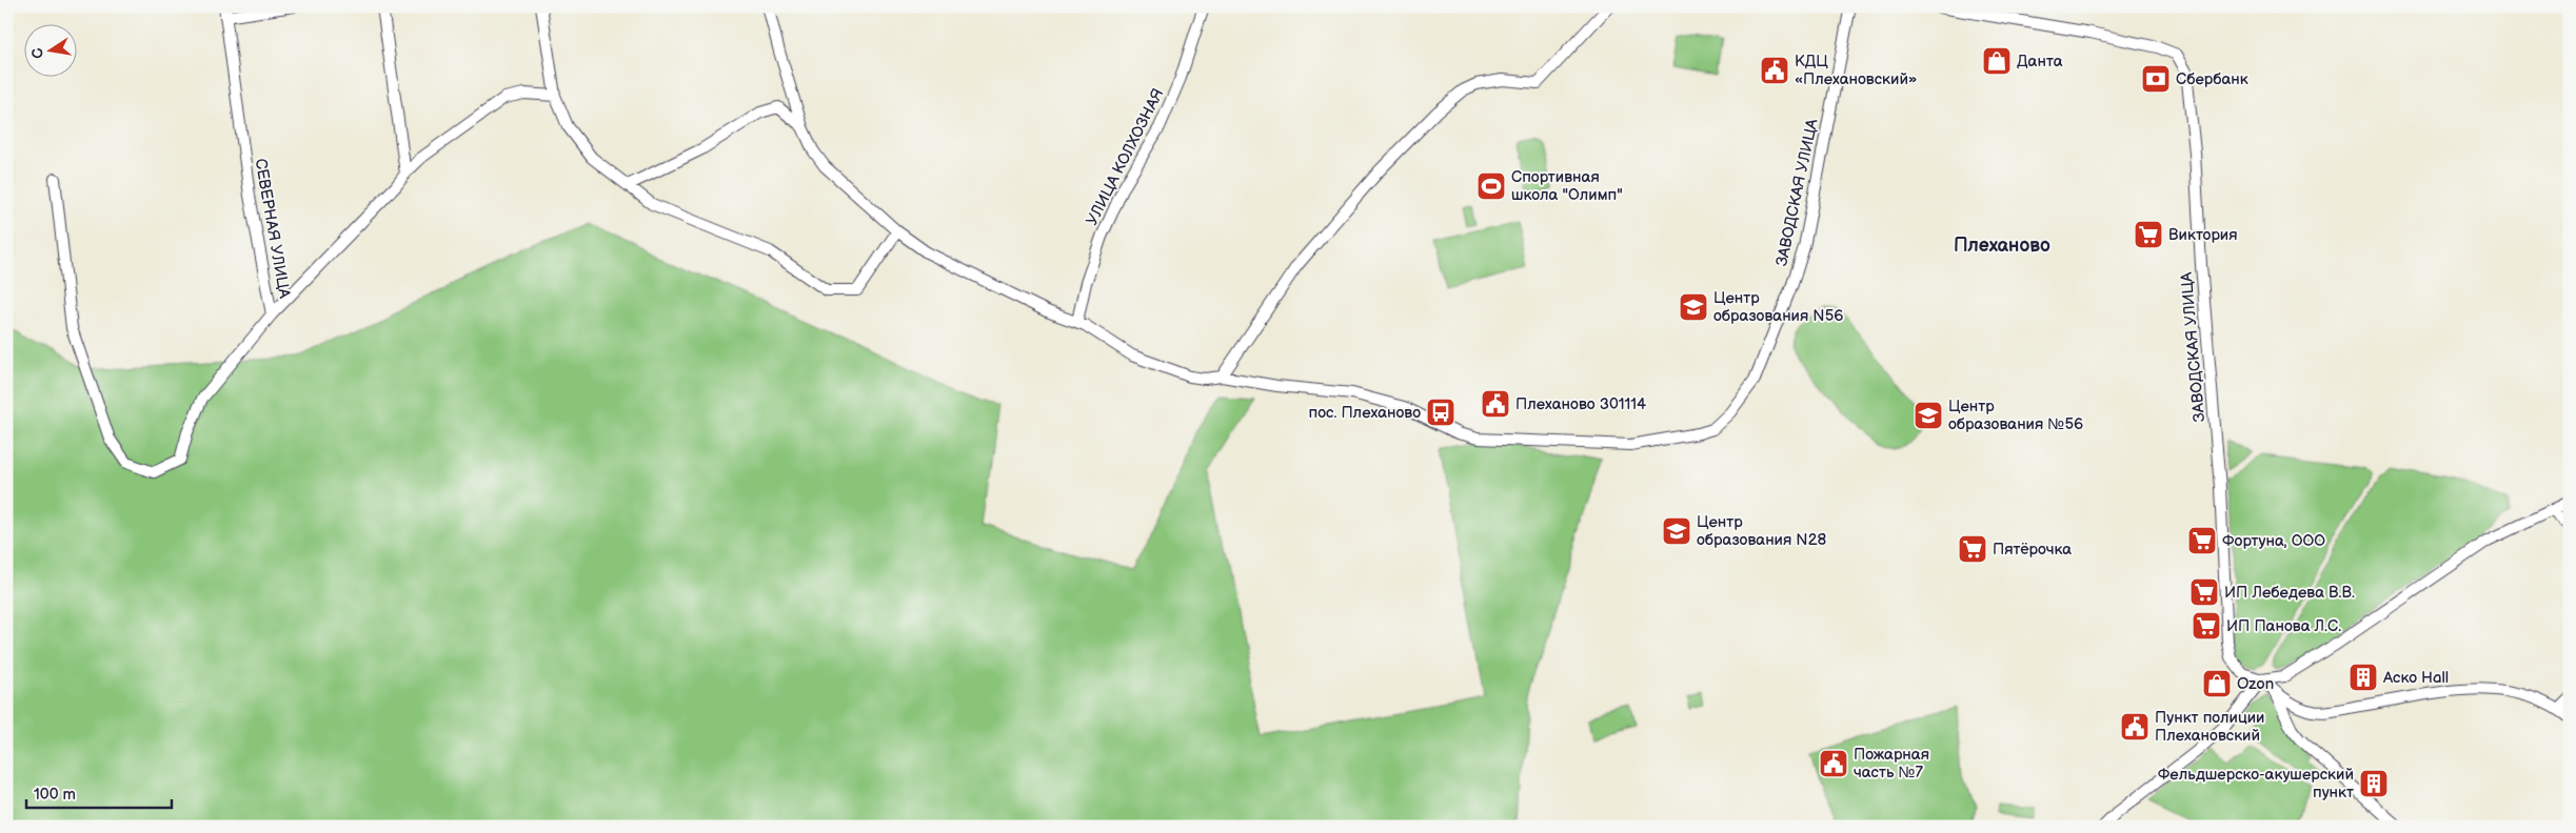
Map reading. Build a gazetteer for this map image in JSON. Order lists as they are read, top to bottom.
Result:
{
  "streets": {
    "street": ["УЛИЦА КОЛХОЗНАЯ", "ЗАВОДСКАЯ УЛИЦА", "СЕВЕРНАЯ УЛИЦА"]
  },
  "crossings": [
    ["УЛИЦА КОЛХОЗНАЯ", "ЗАВОДСКАЯ УЛИЦА"]
  ],
  "districts": ["Плеханово"],
  "places": {
    "shop": ["Данта", "Ozon"],
    "public building": [
      "КДЦ «Плехановский»",
      "Плеханово 301114",
      "Пункт полиции Плехановский",
      "Пожарная часть №7"
    ],
    "bank": ["Сбербанк"],
    "sports": ["Спортивная школа \"Олимп\""],
    "supermarket": [
      "Виктория",
      "Фортуна, ООО",
      "Пятёрочка",
      "ИП Лебедева В.В.",
      "ИП Панова Л.С."
    ],
    "school or university": ["Центр образования N56", "Центр образования №56", "Центр образования N28"],
    "bus stop": ["пос. Плеханово"],
    "building": ["Аско Hall", "Фельдшерско-акушерский пункт"]
  },
  "scale_bar": "100 m",
  "north": "left"
}
